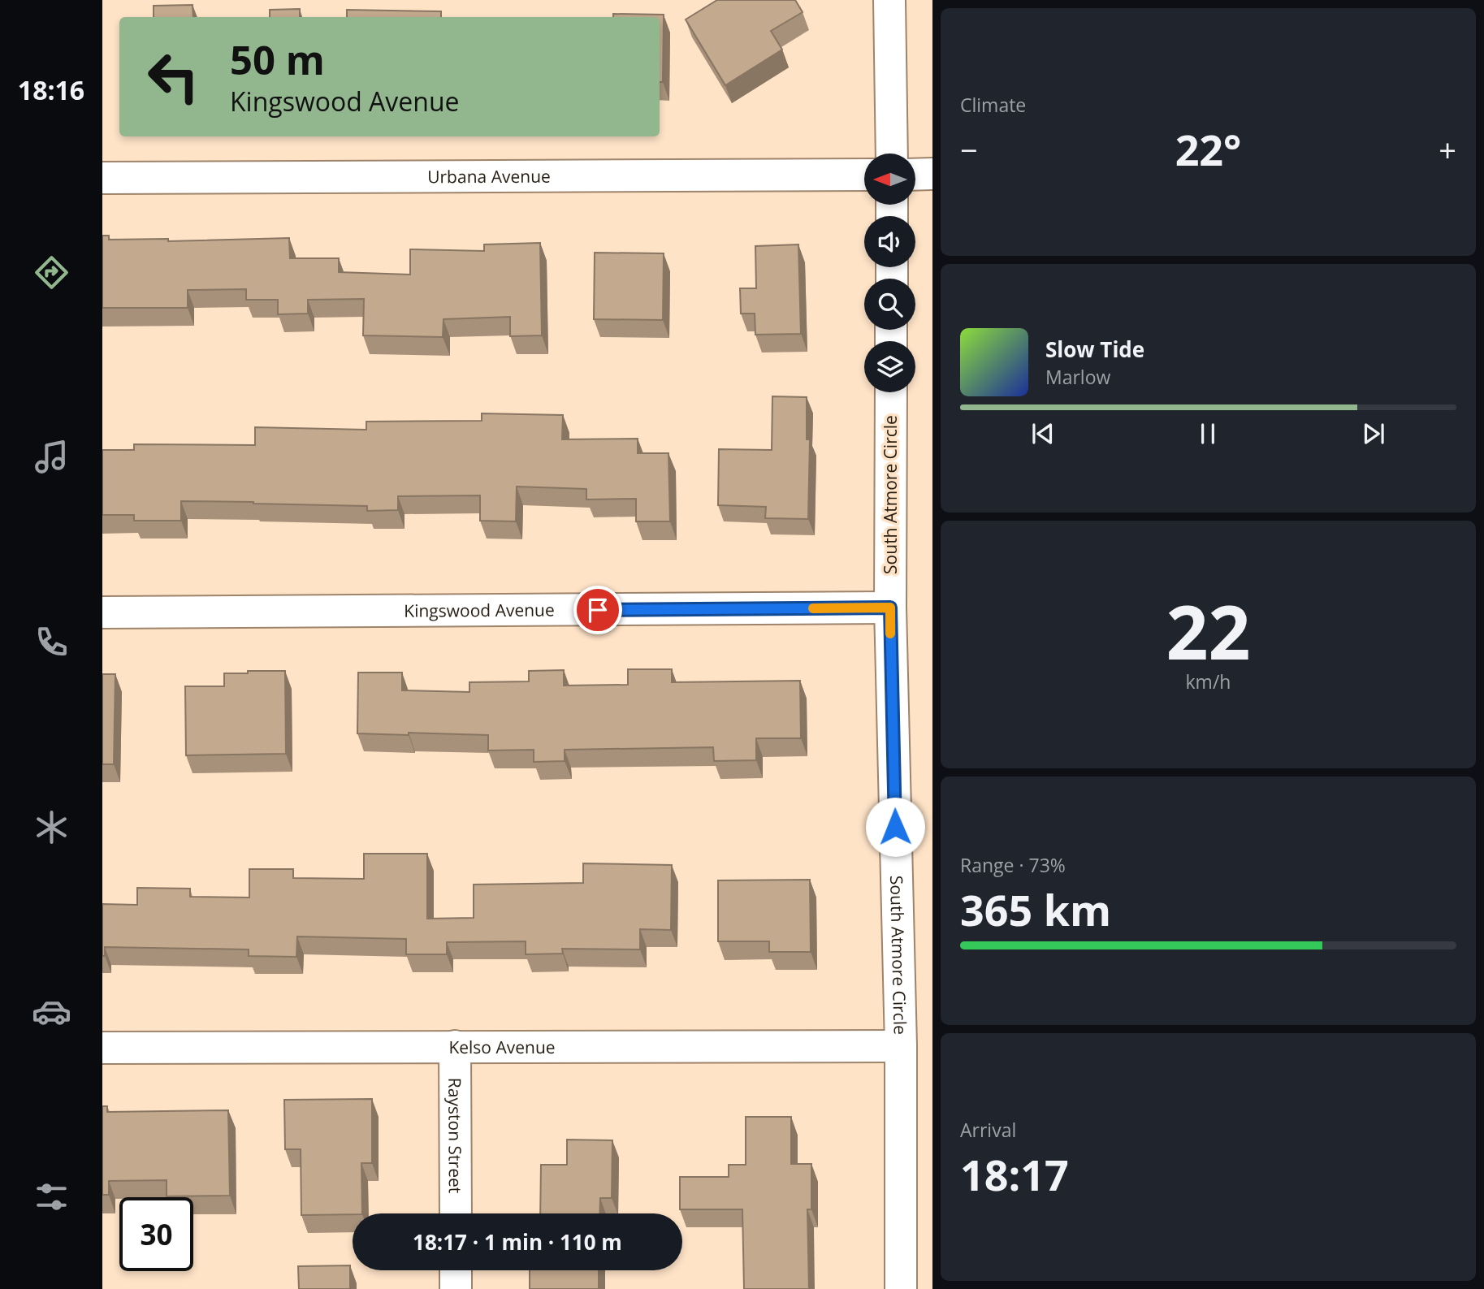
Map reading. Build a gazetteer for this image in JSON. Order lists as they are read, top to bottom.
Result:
{
  "streets": {
    "street": [
      "Urbana Avenue",
      "South Atmore Circle",
      "Kingswood Avenue",
      "Kelso Avenue",
      "Rayston Street"
    ]
  },
  "crossings": [
    ["South Atmore Circle", "Kingswood Avenue"],
    ["South Atmore Circle", "Kelso Avenue"],
    ["Kelso Avenue", "Rayston Street"]
  ],
  "north": "left",
  "page": {
    "tabs": "18:16",
    "tile": [
      "Climate",
      ["22", "km/h"],
      ["Range · 73%", "365 km"],
      ["Arrival", "18:17"]
    ],
    "turn": ["50 m", "Kingswood Avenue"],
    "heat": ["−", "22°", "+"],
    "song": ["Slow Tide", "Marlow"],
    "limit": "30",
    "trip": "18:17 · 1 min · 110 m"
  }
}
